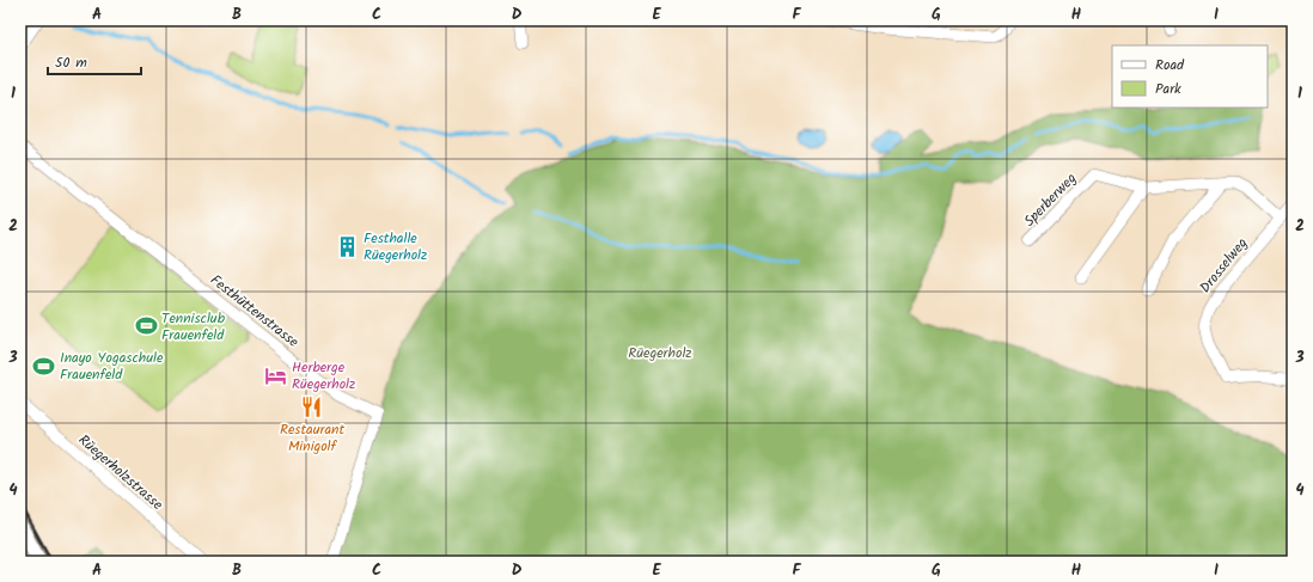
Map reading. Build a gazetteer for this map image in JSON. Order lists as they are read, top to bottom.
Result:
{
  "streets": {
    "street": [
      "Sperberweg",
      "Drosselweg",
      "Festhüttenstrasse",
      "Rüegerholzstrasse"
    ]
  },
  "crossings": [
    ["Sperberweg", "Drosselweg"]
  ],
  "parks": ["Rüegerholz"],
  "places": {
    "building": ["Festhalle Rüegerholz"],
    "sports": ["Tennisclub Frauenfeld", "Inayo Yogaschule Frauenfeld"],
    "hotel": ["Herberge Rüegerholz"],
    "restaurant": ["Restaurant Minigolf"]
  },
  "legend": ["Road", "Park"],
  "scale_bar": "50 m",
  "grid": {
    "columns": [
      "A",
      "B",
      "C",
      "D",
      "E",
      "F",
      "G",
      "H",
      "I"
    ],
    "rows": [
      "1",
      "2",
      "3",
      "4"
    ]
  }
}
